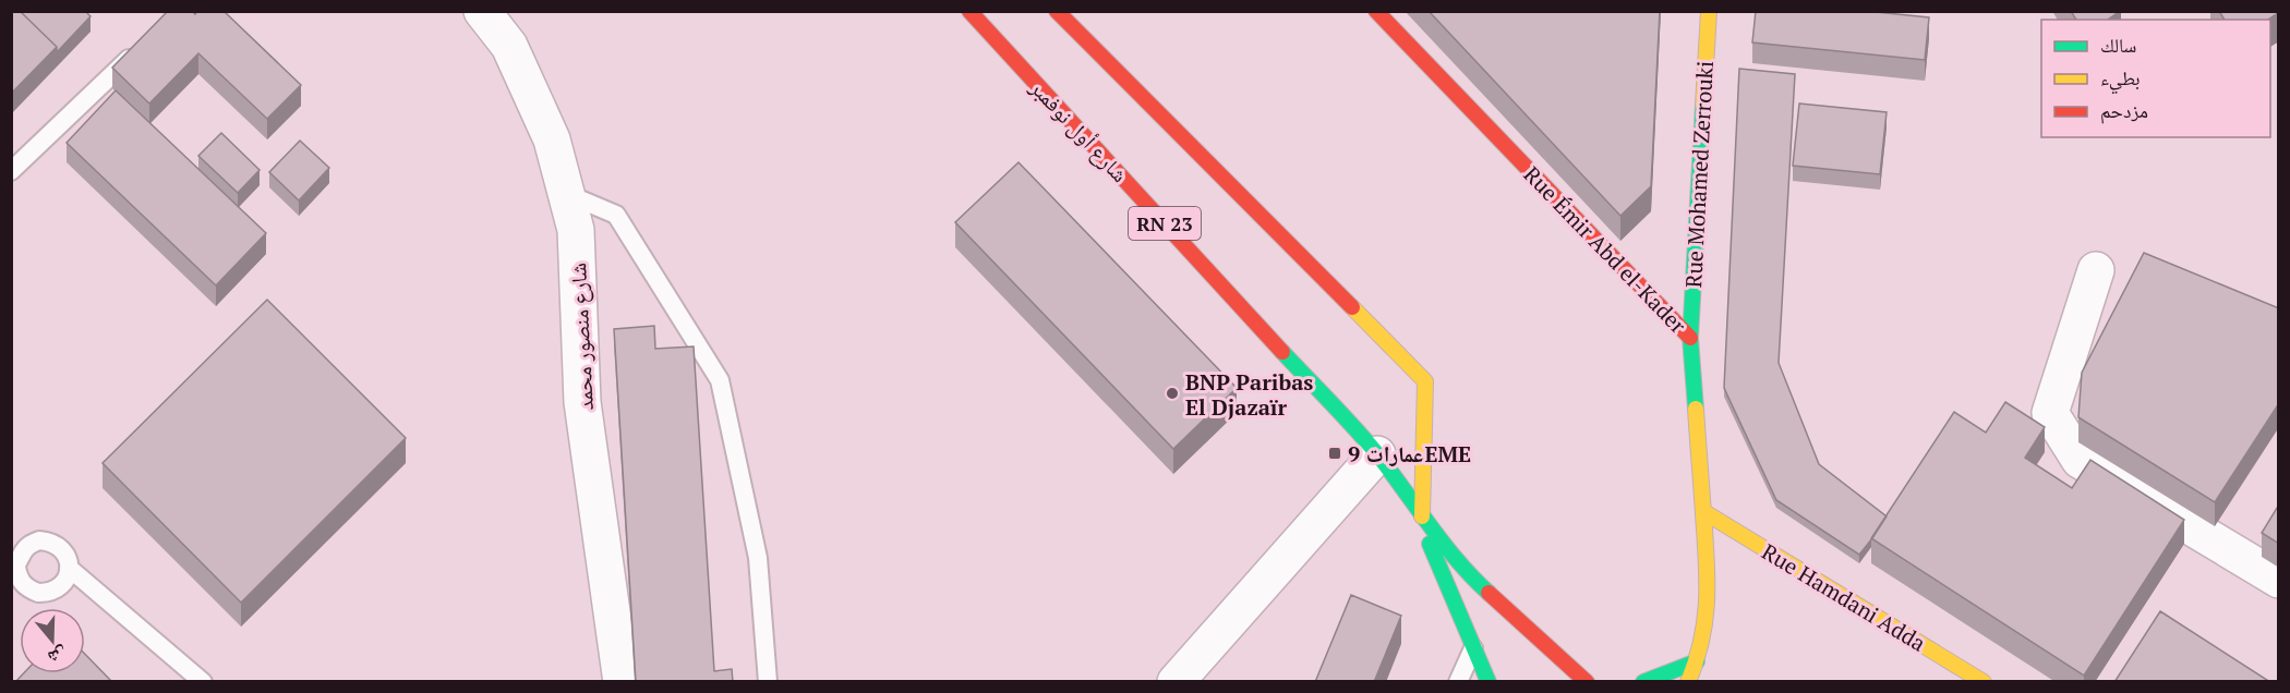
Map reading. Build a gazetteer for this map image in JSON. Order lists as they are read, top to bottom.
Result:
{
  "streets": {
    "main road": [
      "شارع أول نوفمبر",
      "Rue Mohamed Zerrouki",
      "RN 23",
      "Rue Émir Abd el-Kader",
      "Rue Hamdani Adda"
    ],
    "street": ["شارع منصور محمد"]
  },
  "crossings": [
    ["شارع أول نوفمبر", "RN 23"],
    ["Rue Mohamed Zerrouki", "Rue Émir Abd el-Kader"],
    ["Rue Émir Abd el-Kader", "Rue Hamdani Adda"]
  ],
  "places": {
    "other": ["BNP Paribas El Djazaïr"],
    "transit": ["عمارات 9EME"]
  },
  "legend": ["سالك", "بطيء", "مزدحم"],
  "north": "bottom"
}
